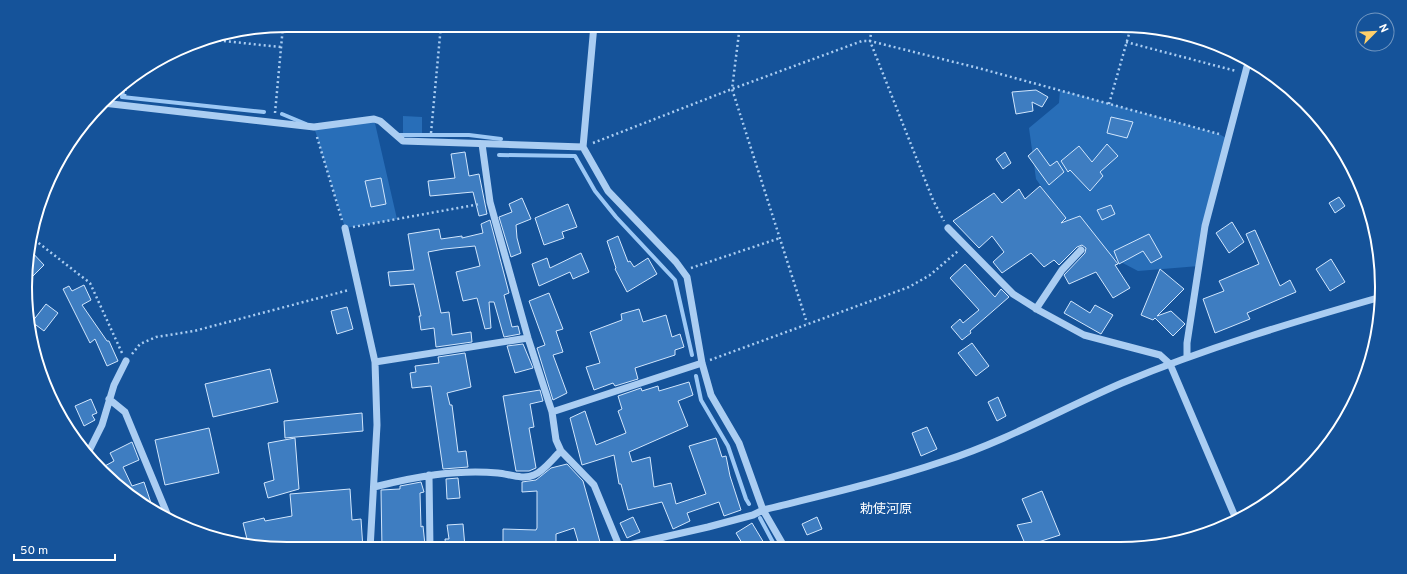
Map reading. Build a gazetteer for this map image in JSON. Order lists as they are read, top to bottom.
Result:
{
  "districts": ["勅使河原"],
  "scale_bar": "50 m",
  "north": "top right"
}
